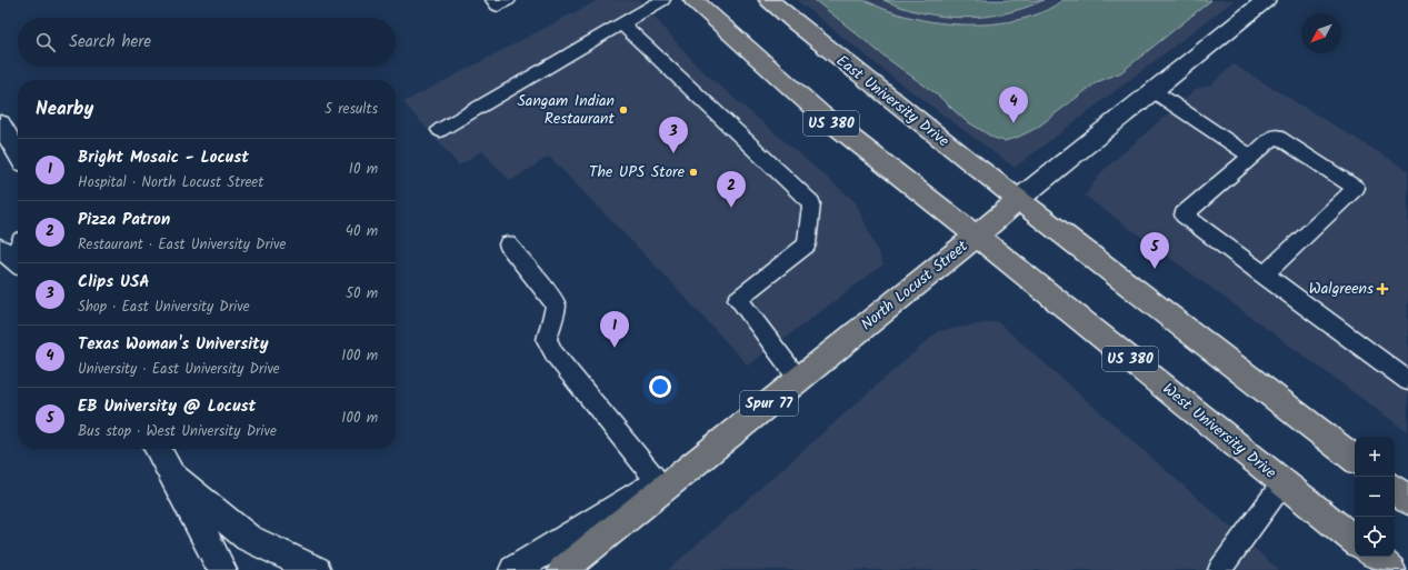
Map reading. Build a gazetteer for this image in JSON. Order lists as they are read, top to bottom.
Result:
{
  "streets": {
    "main road": [
      "East University Drive",
      "US 380",
      "North Locust Street",
      "Spur 77",
      "West University Drive"
    ]
  },
  "crossings": [
    ["East University Drive", "North Locust Street"],
    ["US 380", "North Locust Street"],
    ["US 380", "West University Drive"],
    ["North Locust Street", "West University Drive"]
  ],
  "places": {
    "other": ["Sangam Indian Restaurant", "The UPS Store"],
    "health": ["Walgreens"]
  },
  "north": "bottom left",
  "page": {
    "search": "Search here",
    "heading": ["Nearby", "5 results"],
    "pins": [
      "4",
      "3",
      "2",
      "5",
      "1"
    ],
    "list": [
      {
        "mark": "1",
        "name": "Bright Mosaic - Locust",
        "note": "Hospital · North Locust Street",
        "value": "10 m"
      },
      {
        "mark": "2",
        "name": "Pizza Patron",
        "note": "Restaurant · East University Drive",
        "value": "40 m"
      },
      {
        "mark": "3",
        "name": "Clips USA",
        "note": "Shop · East University Drive",
        "value": "50 m"
      },
      {
        "mark": "4",
        "name": "Texas Woman's University",
        "note": "University · East University Drive",
        "value": "100 m"
      },
      {
        "mark": "5",
        "name": "EB University @ Locust",
        "note": "Bus stop · West University Drive",
        "value": "100 m"
      }
    ],
    "map_buttons": ["+", "−"]
  }
}
